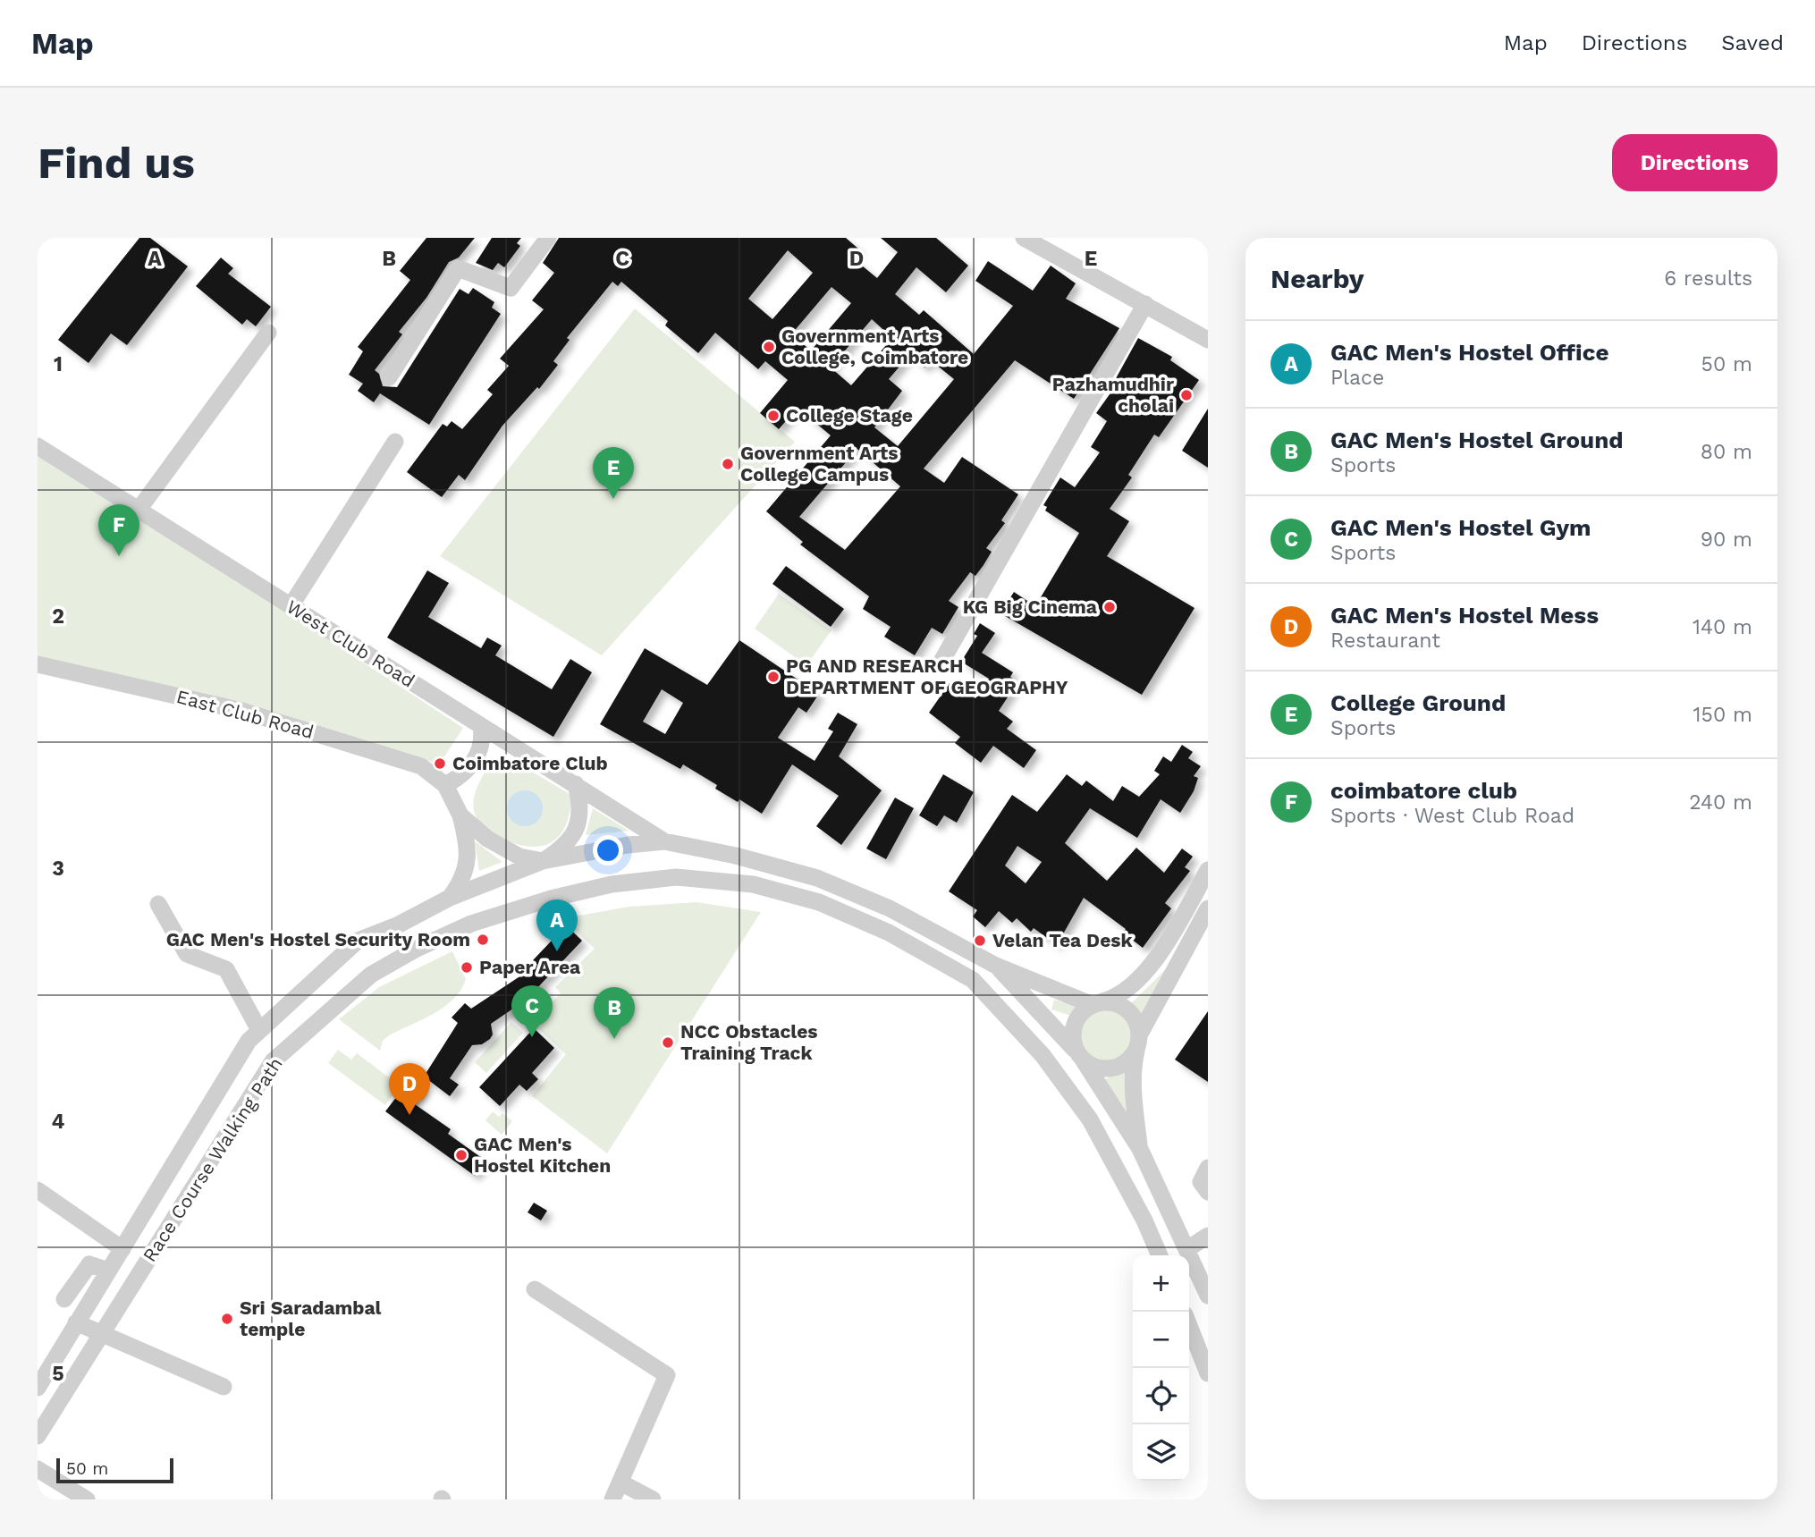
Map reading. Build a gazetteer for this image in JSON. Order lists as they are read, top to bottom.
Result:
{
  "streets": {
    "street": ["West Club Road", "East Club Road", "Race Course Walking Path"]
  },
  "places": [
    "Government Arts College, Coimbatore",
    "Pazhamudhir cholai",
    "College Stage",
    "Government Arts College Campus",
    "KG Big Cinema",
    "PG AND RESEARCH DEPARTMENT OF GEOGRAPHY",
    "Coimbatore Club",
    "GAC Men's Hostel Security Room",
    "Velan Tea Desk",
    "Paper Area",
    "NCC Obstacles Training Track",
    "GAC Men's Hostel Kitchen",
    "Sri Saradambal temple"
  ],
  "scale_bar": "50 m",
  "page": {
    "header": "Map",
    "nav": ["Map", "Directions", "Saved"],
    "buttons": "Directions",
    "title": "Find us",
    "heading": ["Nearby", "6 results"],
    "list": [
      {
        "mark": "A",
        "name": "GAC Men's Hostel Office",
        "note": "Place",
        "value": "50 m"
      },
      {
        "mark": "B",
        "name": "GAC Men's Hostel Ground",
        "note": "Sports",
        "value": "80 m"
      },
      {
        "mark": "C",
        "name": "GAC Men's Hostel Gym",
        "note": "Sports",
        "value": "90 m"
      },
      {
        "mark": "D",
        "name": "GAC Men's Hostel Mess",
        "note": "Restaurant",
        "value": "140 m"
      },
      {
        "mark": "E",
        "name": "College Ground",
        "note": "Sports",
        "value": "150 m"
      },
      {
        "mark": "F",
        "name": "coimbatore club",
        "note": "Sports · West Club Road",
        "value": "240 m"
      }
    ],
    "pins": [
      "E",
      "F",
      "A",
      "C",
      "B",
      "D"
    ],
    "map_buttons": ["+", "−"],
    "scale": "50 m"
  },
  "grid": {
    "columns": [
      "A",
      "B",
      "C",
      "D",
      "E"
    ],
    "rows": [
      "1",
      "2",
      "3",
      "4",
      "5"
    ]
  }
}
